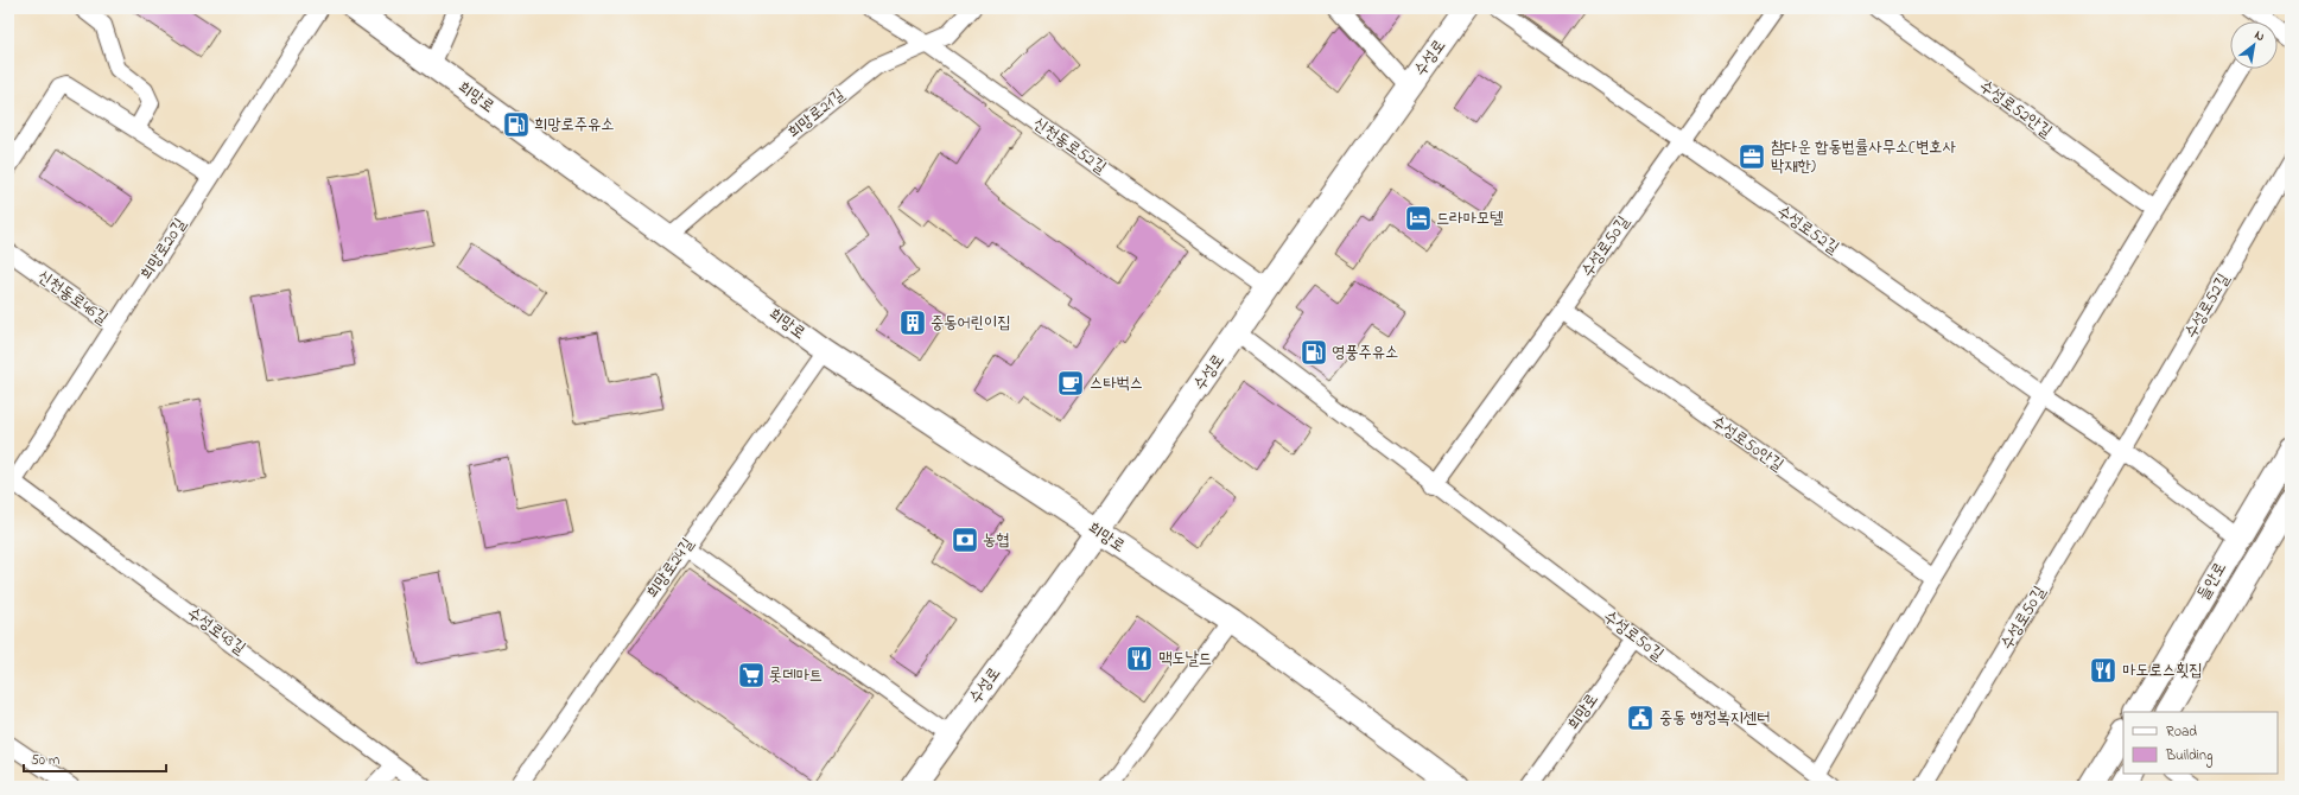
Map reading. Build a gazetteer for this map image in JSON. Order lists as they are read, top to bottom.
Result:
{
  "streets": {
    "main road": ["수성로", "희망로", "들안로"],
    "street": [
      "수성로52안길",
      "희망로21길",
      "신천동로52길",
      "수성로52길",
      "수성로50길",
      "희망로20길",
      "신천동로46길",
      "수성로50안길",
      "희망로24길",
      "수성로43길"
    ]
  },
  "crossings": [
    ["수성로", "희망로"],
    ["수성로", "신천동로52길"],
    ["수성로", "수성로50길"],
    ["희망로", "희망로21길"],
    ["희망로", "수성로50길"],
    ["희망로", "희망로24길"],
    ["희망로21길", "신천동로52길"],
    ["수성로52길", "수성로50길"],
    ["수성로52길", "들안로"],
    ["수성로50길", "수성로50안길"],
    ["희망로20길", "신천동로46길"],
    ["희망로20길", "수성로43길"]
  ],
  "places": {
    "fuel station": ["희망로주유소", "영풍주유소"],
    "office": ["참다운 합동법률사무소(변호사 박재한)"],
    "hotel": ["드라마모텔"],
    "building": ["중동어린이집"],
    "cafe": ["스타벅스"],
    "bank": ["농협"],
    "restaurant": ["맥도날드", "마도로스횟집"],
    "supermarket": ["롯데마트"],
    "public building": ["중동 행정복지센터"]
  },
  "legend": ["Road", "Building"],
  "scale_bar": "50 m",
  "north": "top right"
}
